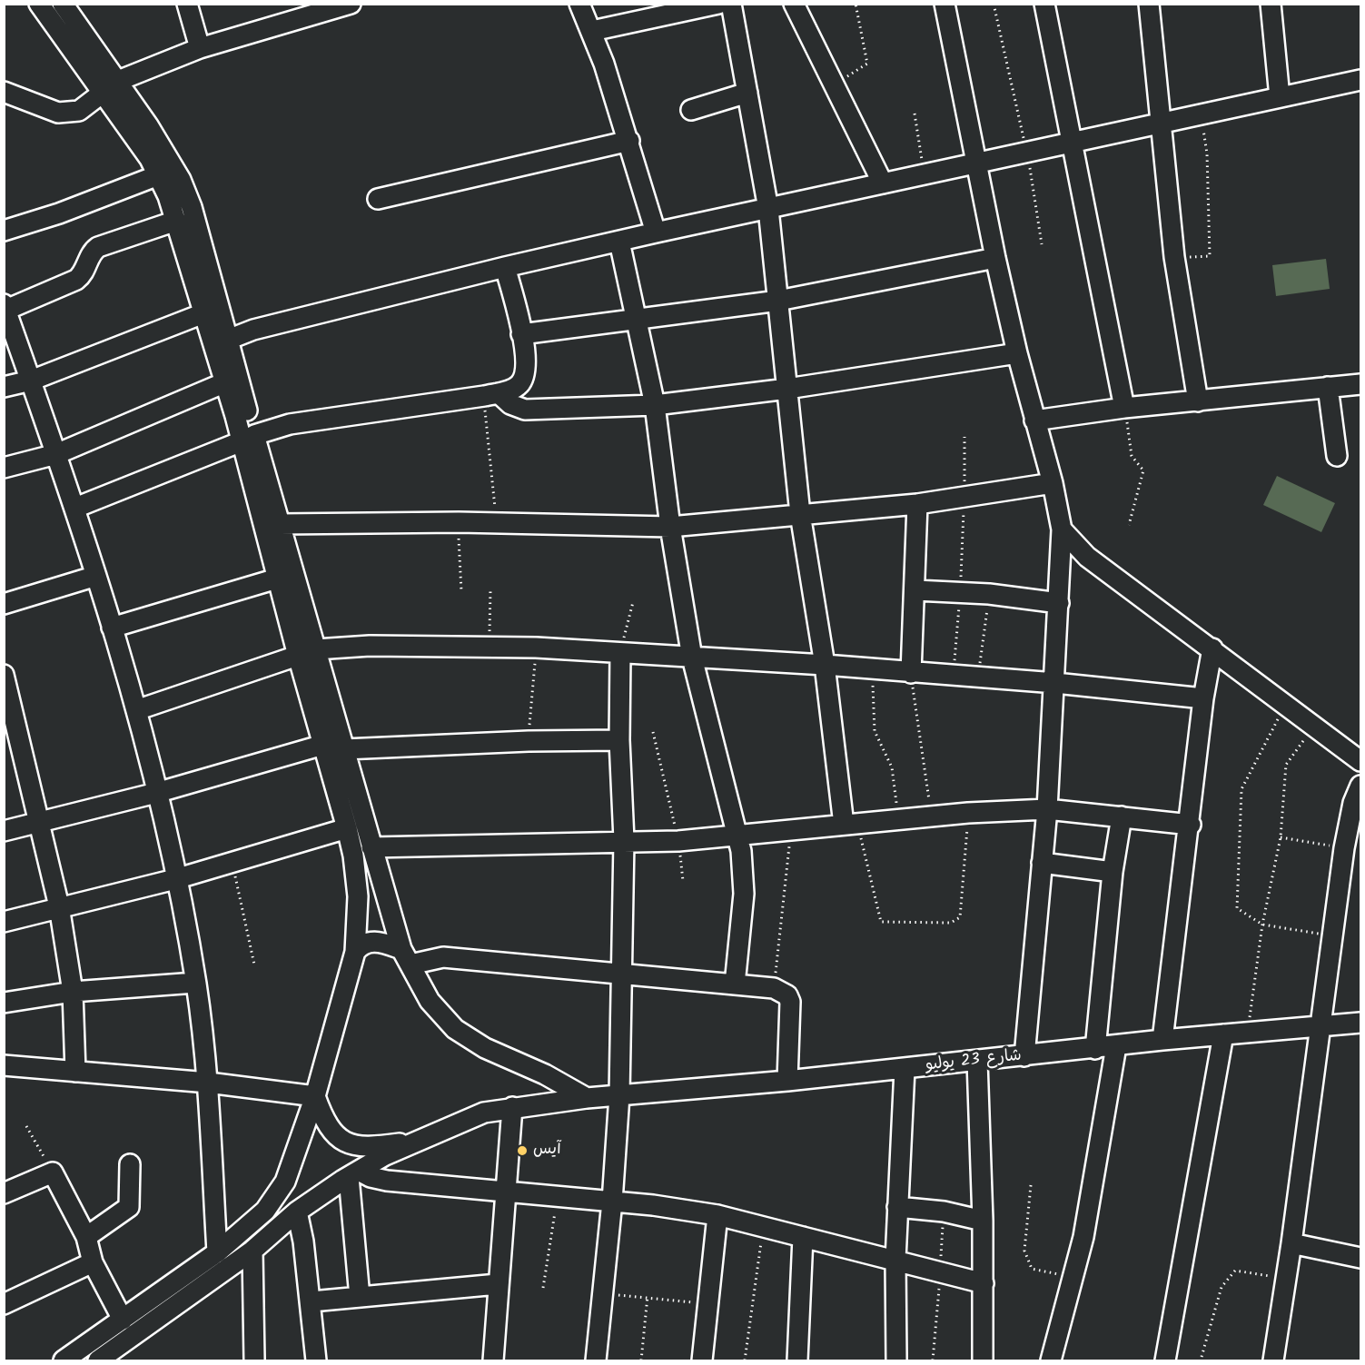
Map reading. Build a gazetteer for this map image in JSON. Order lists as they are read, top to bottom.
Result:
{
  "streets": {
    "street": ["شارع 23 يوليو"]
  },
  "places": ["آيس"]
}
